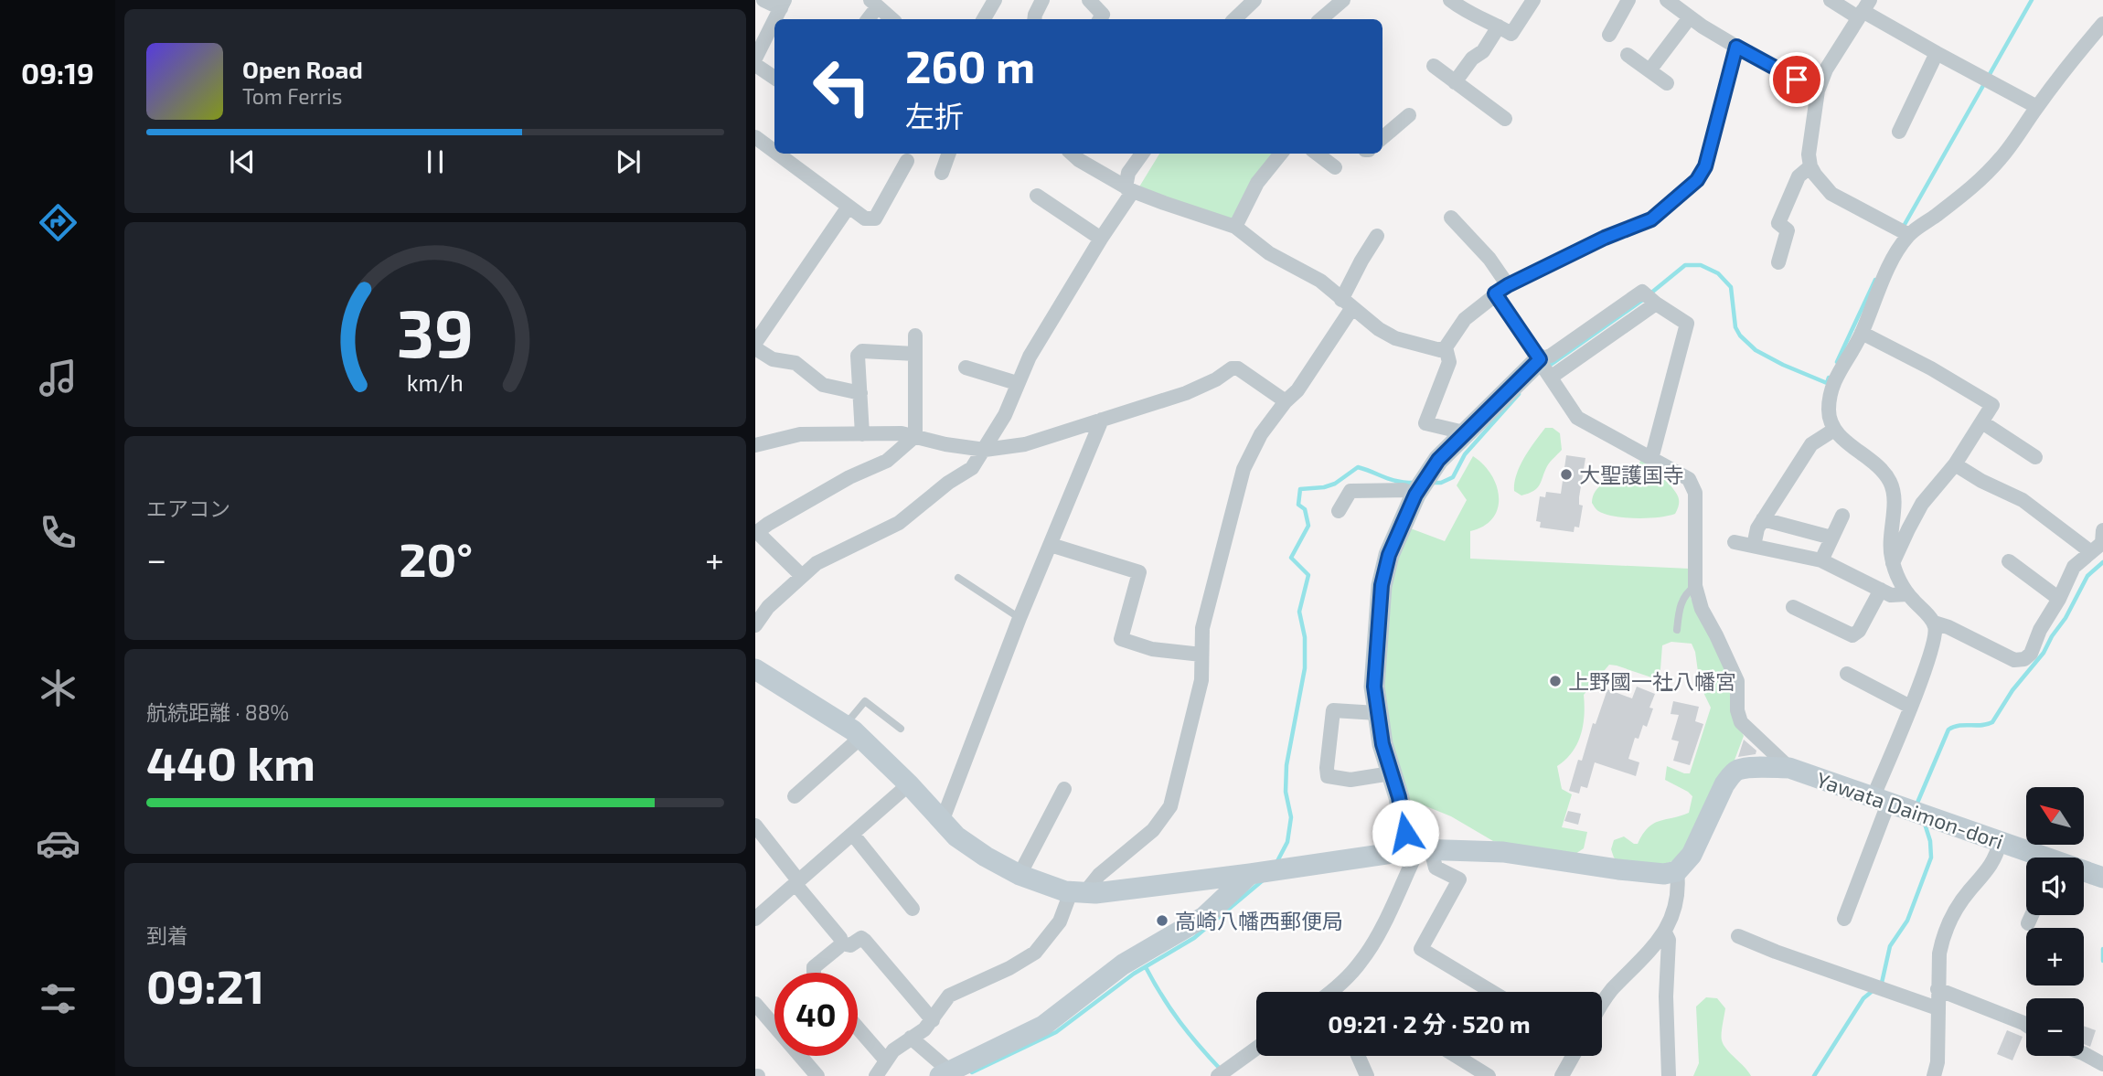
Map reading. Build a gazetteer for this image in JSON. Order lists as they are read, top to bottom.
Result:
{
  "streets": {
    "street": ["Yawata Daimon-dori"]
  },
  "places": ["大聖護国寺", "上野國一社八幡宮", "高崎八幡西郵便局"],
  "north": "top left",
  "page": {
    "tabs": "09:19",
    "turn": ["260 m", "左折"],
    "song": ["Open Road", "Tom Ferris"],
    "tile": [
      "エアコン",
      ["航続距離 · 88%", "440 km"],
      ["到着", "09:21"]
    ],
    "heat": ["−", "20°", "+"],
    "map_buttons": ["+", "−"],
    "limit": "40",
    "trip": "09:21 · 2 分 · 520 m",
    "gauge": ["39", "km/h"]
  }
}
